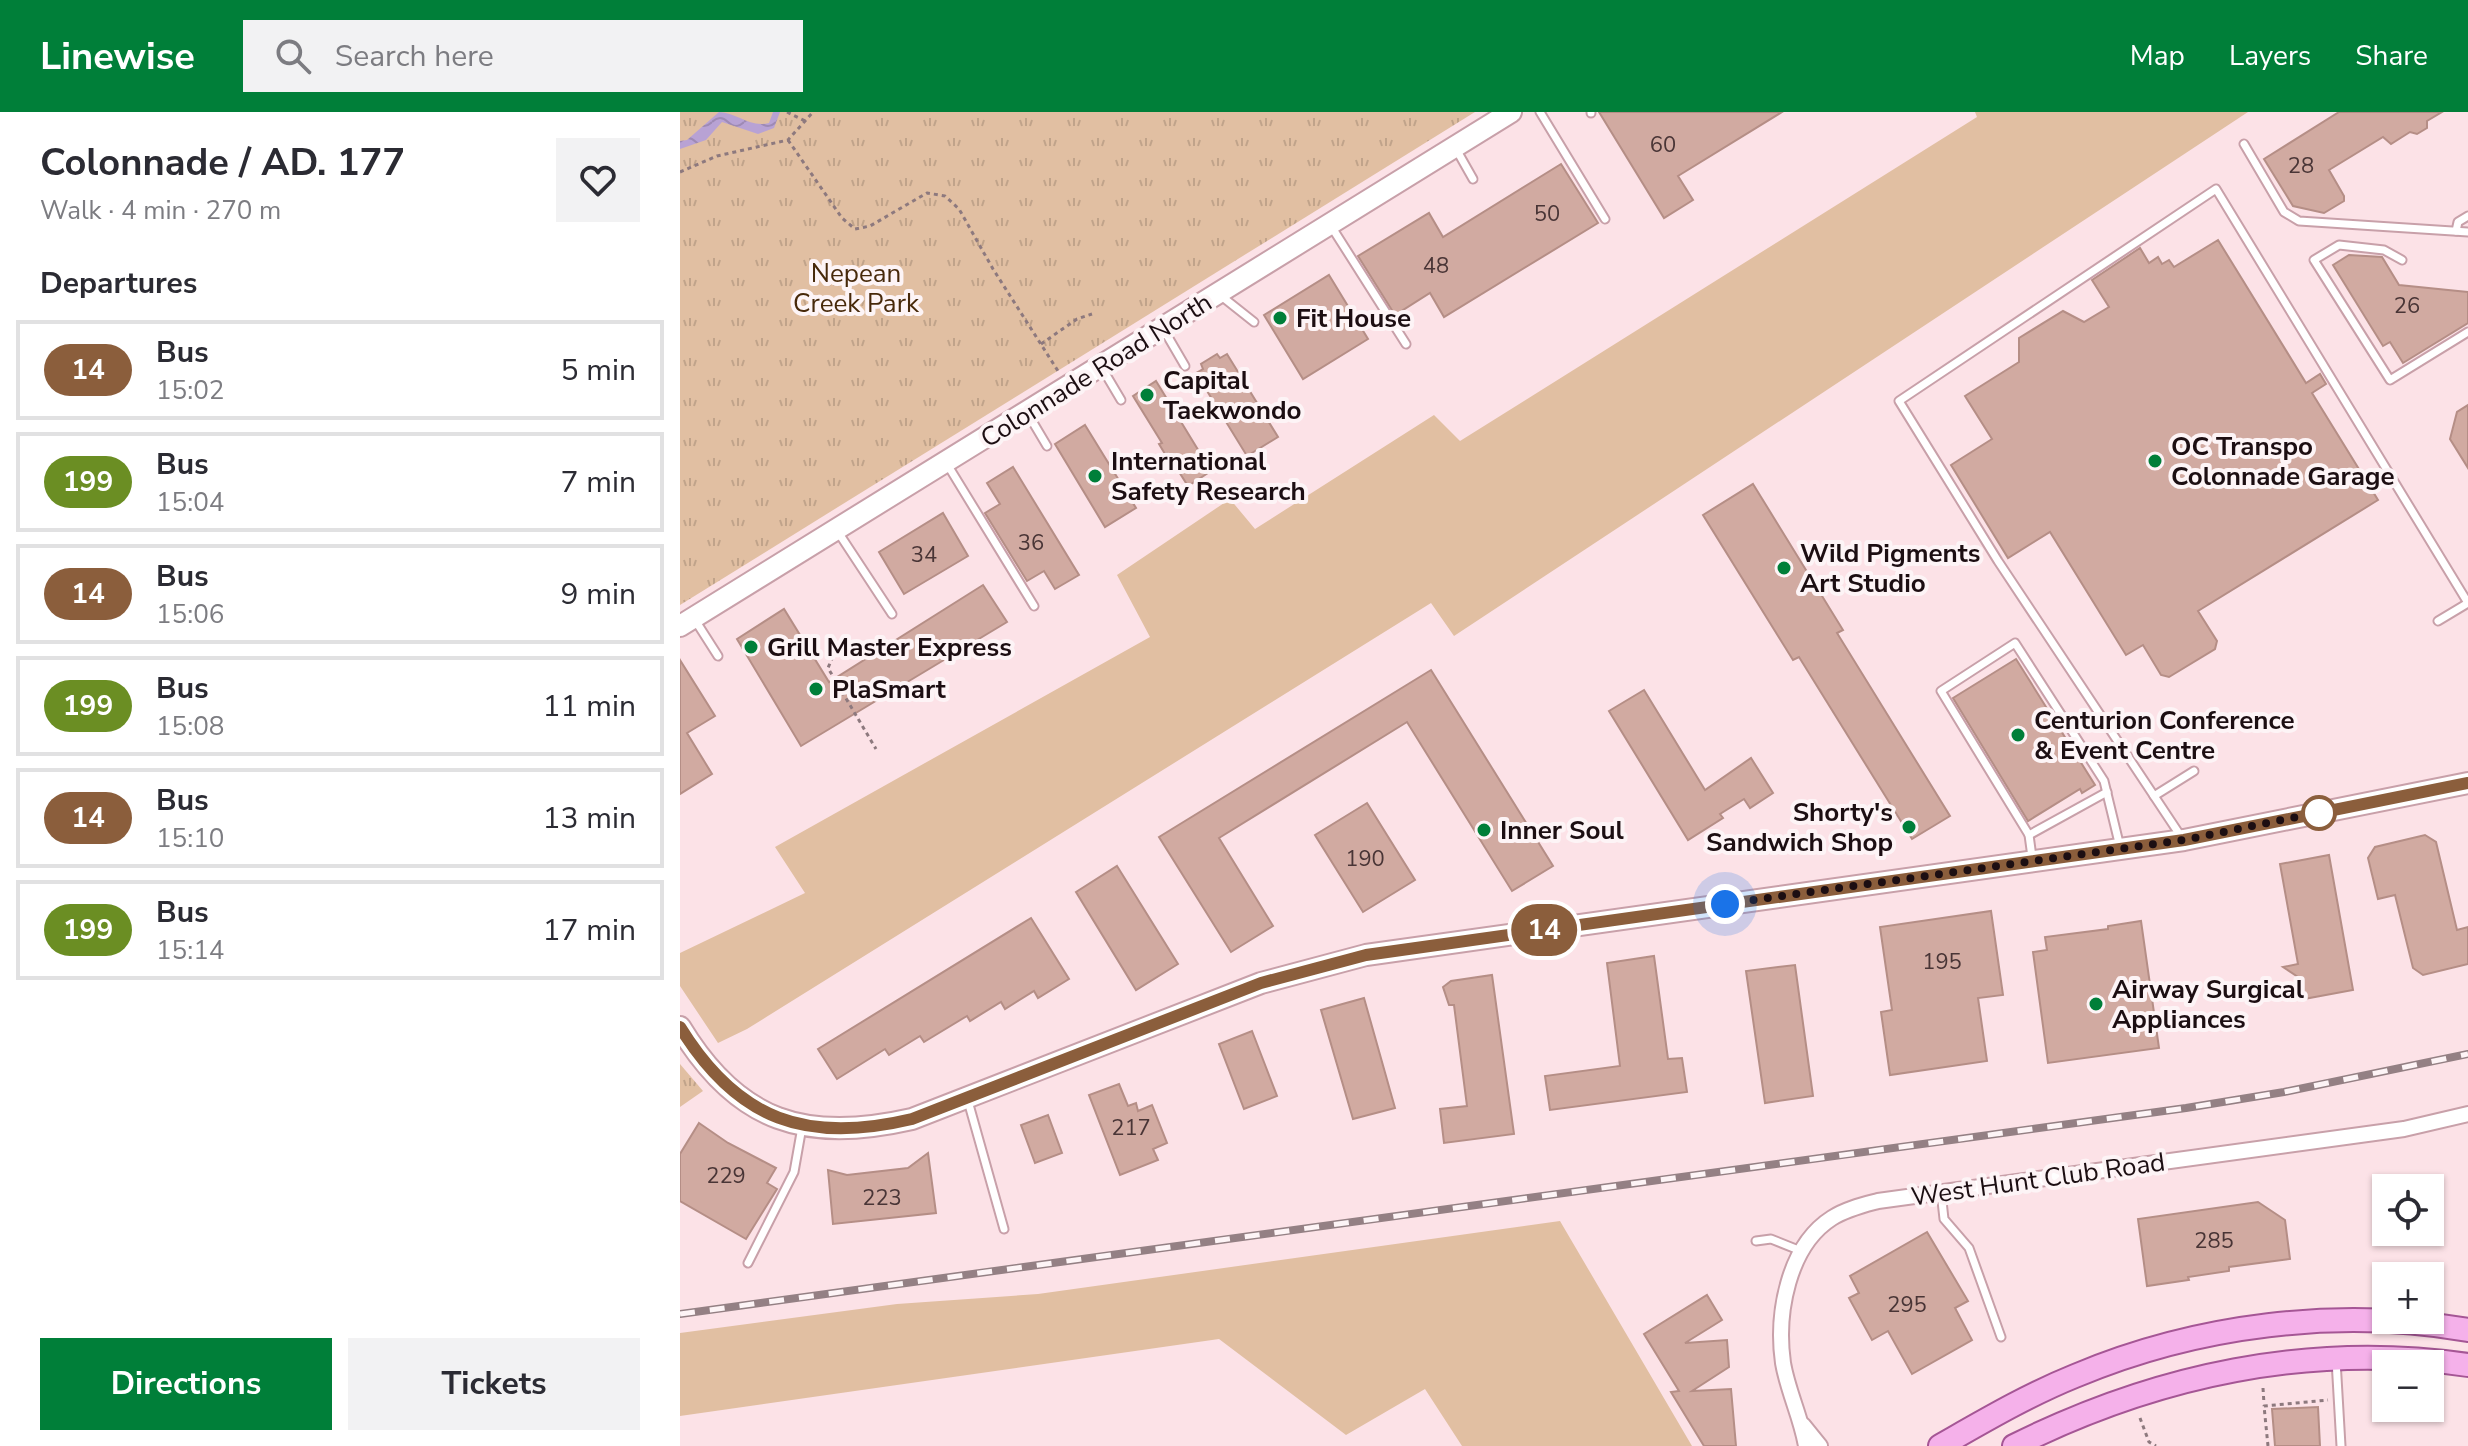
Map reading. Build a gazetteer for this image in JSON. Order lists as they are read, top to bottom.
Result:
{
  "streets": {
    "street": ["Colonnade Road North", "West Hunt Club Road"]
  },
  "parks": ["Nepean Creek Park"],
  "places": [
    "Fit House",
    "Capital Taekwondo",
    "OC Transpo Colonnade Garage",
    "International Safety Research",
    "Wild Pigments Art Studio",
    "Grill Master Express",
    "PlaSmart",
    "Centurion Conference & Event Centre",
    "Shorty's Sandwich Shop",
    "Inner Soul",
    "Airway Surgical Appliances"
  ],
  "lines": ["bus line 14"],
  "house_numbers": [
    "60",
    "28",
    "50",
    "48",
    "26",
    "36",
    "34",
    "190",
    "195",
    "217",
    "229",
    "223",
    "285",
    "295"
  ],
  "page": {
    "header": "Linewise",
    "search": "Search here",
    "nav": ["Map", "Layers", "Share"],
    "heading": [
      ["Colonnade / AD. 177", "Walk · 4 min · 270 m"],
      "Departures"
    ],
    "on_map": "14",
    "list": [
      {
        "mark": "14",
        "name": "Bus",
        "note": "15:02",
        "value": "5 min"
      },
      {
        "mark": "199",
        "name": "Bus",
        "note": "15:04",
        "value": "7 min"
      },
      {
        "mark": "14",
        "name": "Bus",
        "note": "15:06",
        "value": "9 min"
      },
      {
        "mark": "199",
        "name": "Bus",
        "note": "15:08",
        "value": "11 min"
      },
      {
        "mark": "14",
        "name": "Bus",
        "note": "15:10",
        "value": "13 min"
      },
      {
        "mark": "199",
        "name": "Bus",
        "note": "15:14",
        "value": "17 min"
      }
    ],
    "map_buttons": ["+", "−"],
    "buttons": ["Directions", "Tickets"]
  }
}
